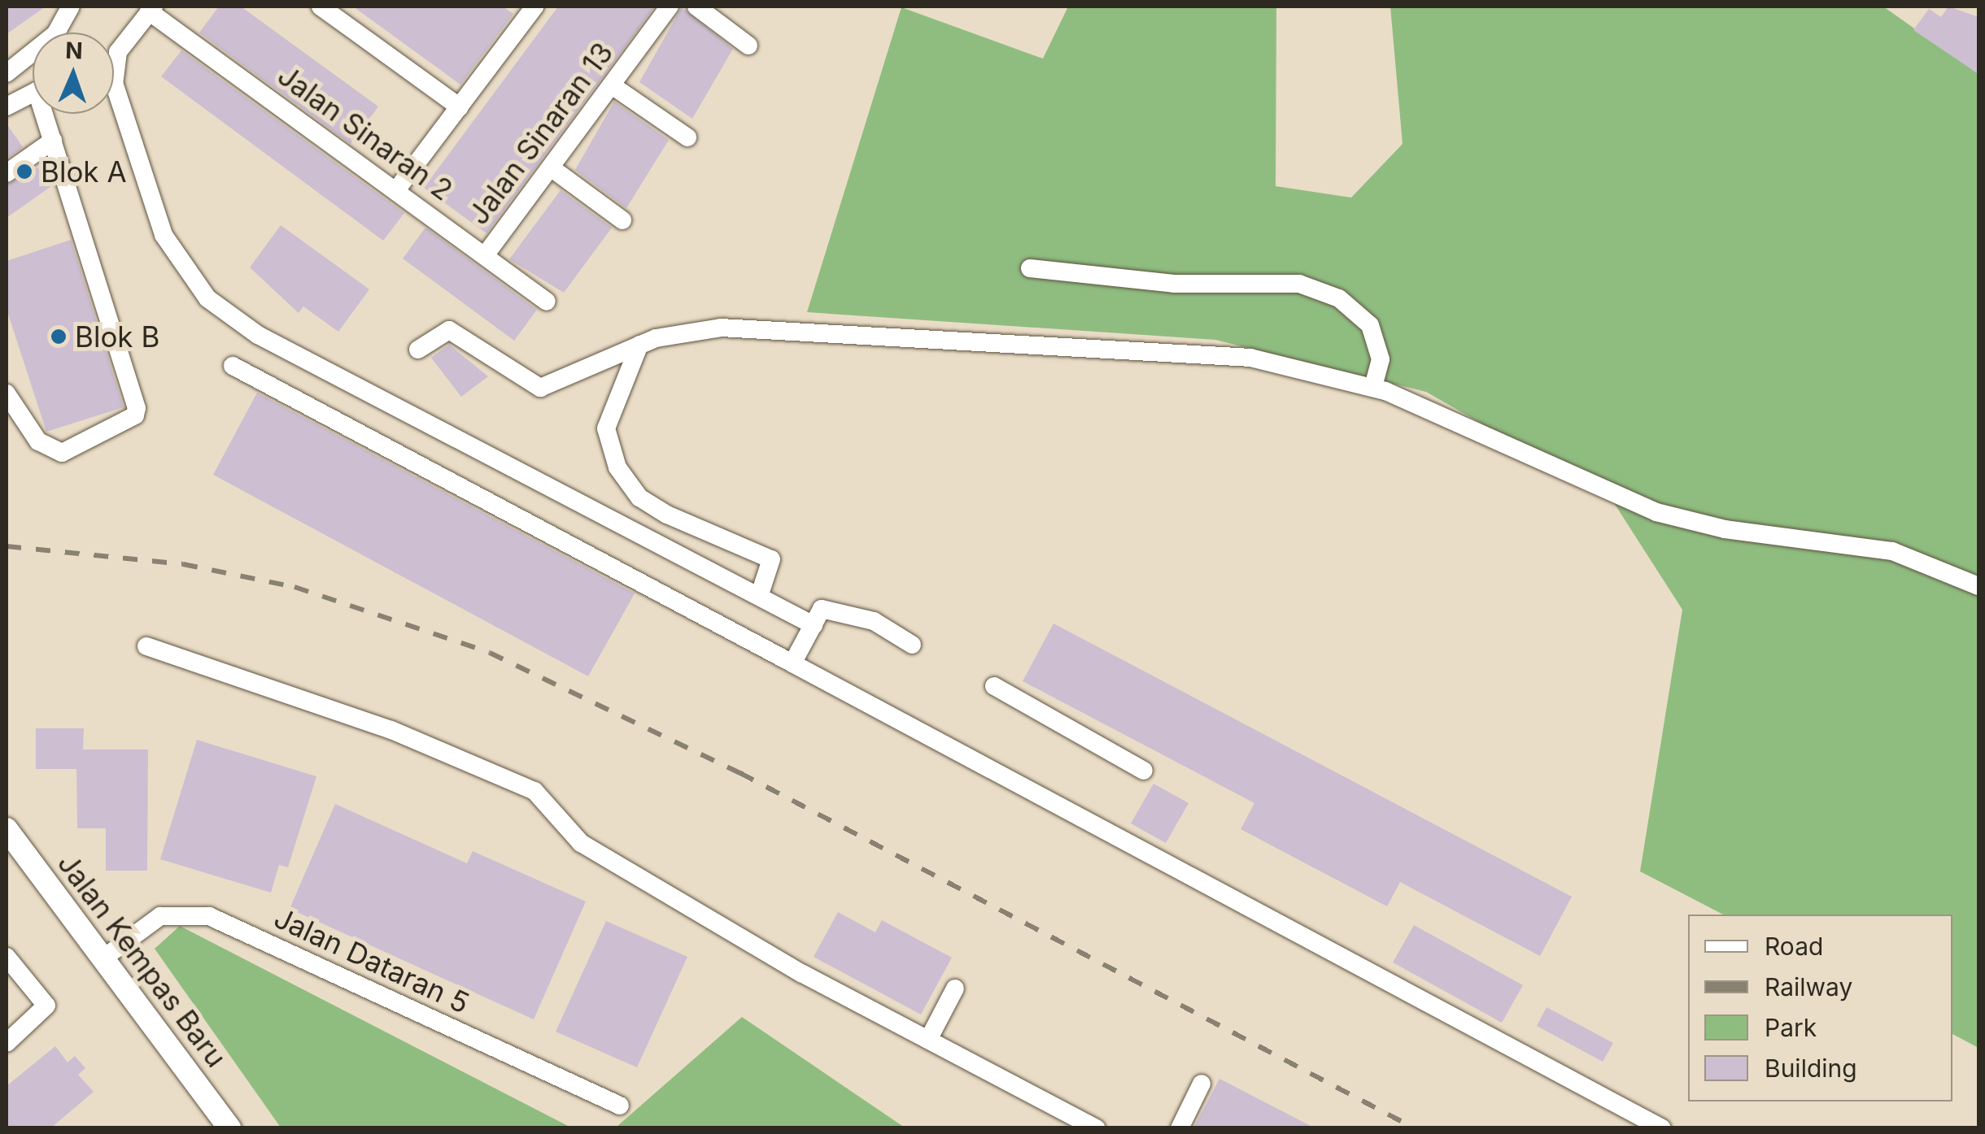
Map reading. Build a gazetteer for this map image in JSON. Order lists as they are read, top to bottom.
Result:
{
  "streets": {
    "main road": ["Jalan Kempas Baru"],
    "street": ["Jalan Sinaran 2", "Jalan Sinaran 13", "Jalan Dataran 5"]
  },
  "crossings": [
    ["Jalan Sinaran 2", "Jalan Sinaran 13"],
    ["Jalan Kempas Baru", "Jalan Dataran 5"]
  ],
  "places": ["Blok A", "Blok B"],
  "legend": [
    "Road",
    "Railway",
    "Park",
    "Building"
  ],
  "north": "top"
}
